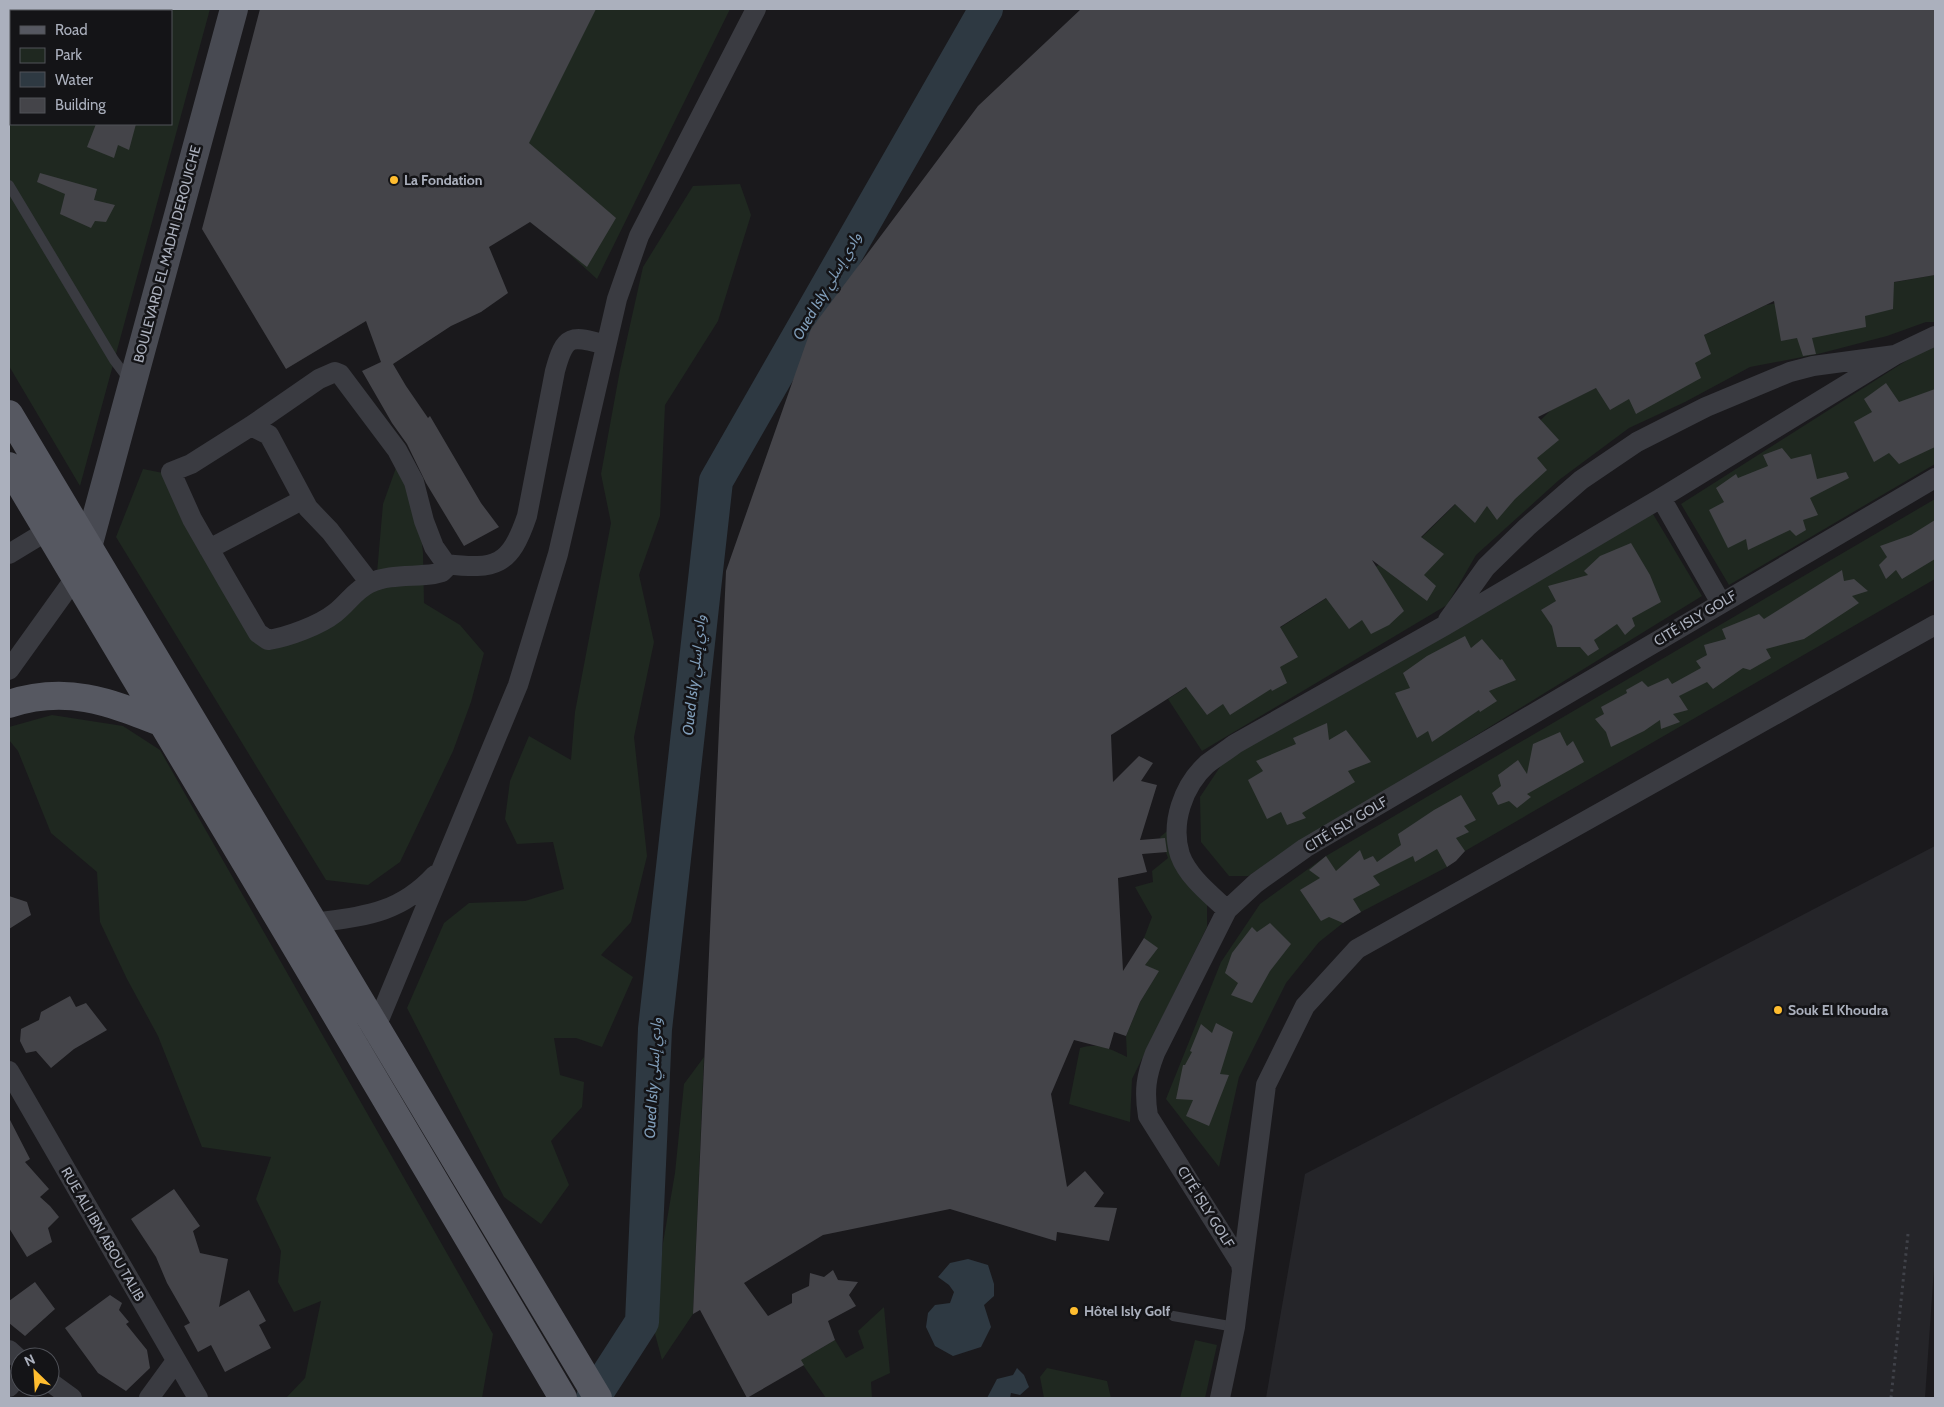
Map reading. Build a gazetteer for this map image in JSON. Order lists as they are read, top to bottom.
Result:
{
  "streets": {
    "street": ["BOULEVARD EL MADHI DEROUICHE", "CITÉ ISLY GOLF", "RUE ALI IBN ABOU TALIB"]
  },
  "water": ["Oued Isly وادي إسلي"],
  "places": ["La Fondation", "Souk El Khoudra", "Hôtel Isly Golf"],
  "legend": [
    "Road",
    "Park",
    "Water",
    "Building"
  ],
  "north": "top left"
}
